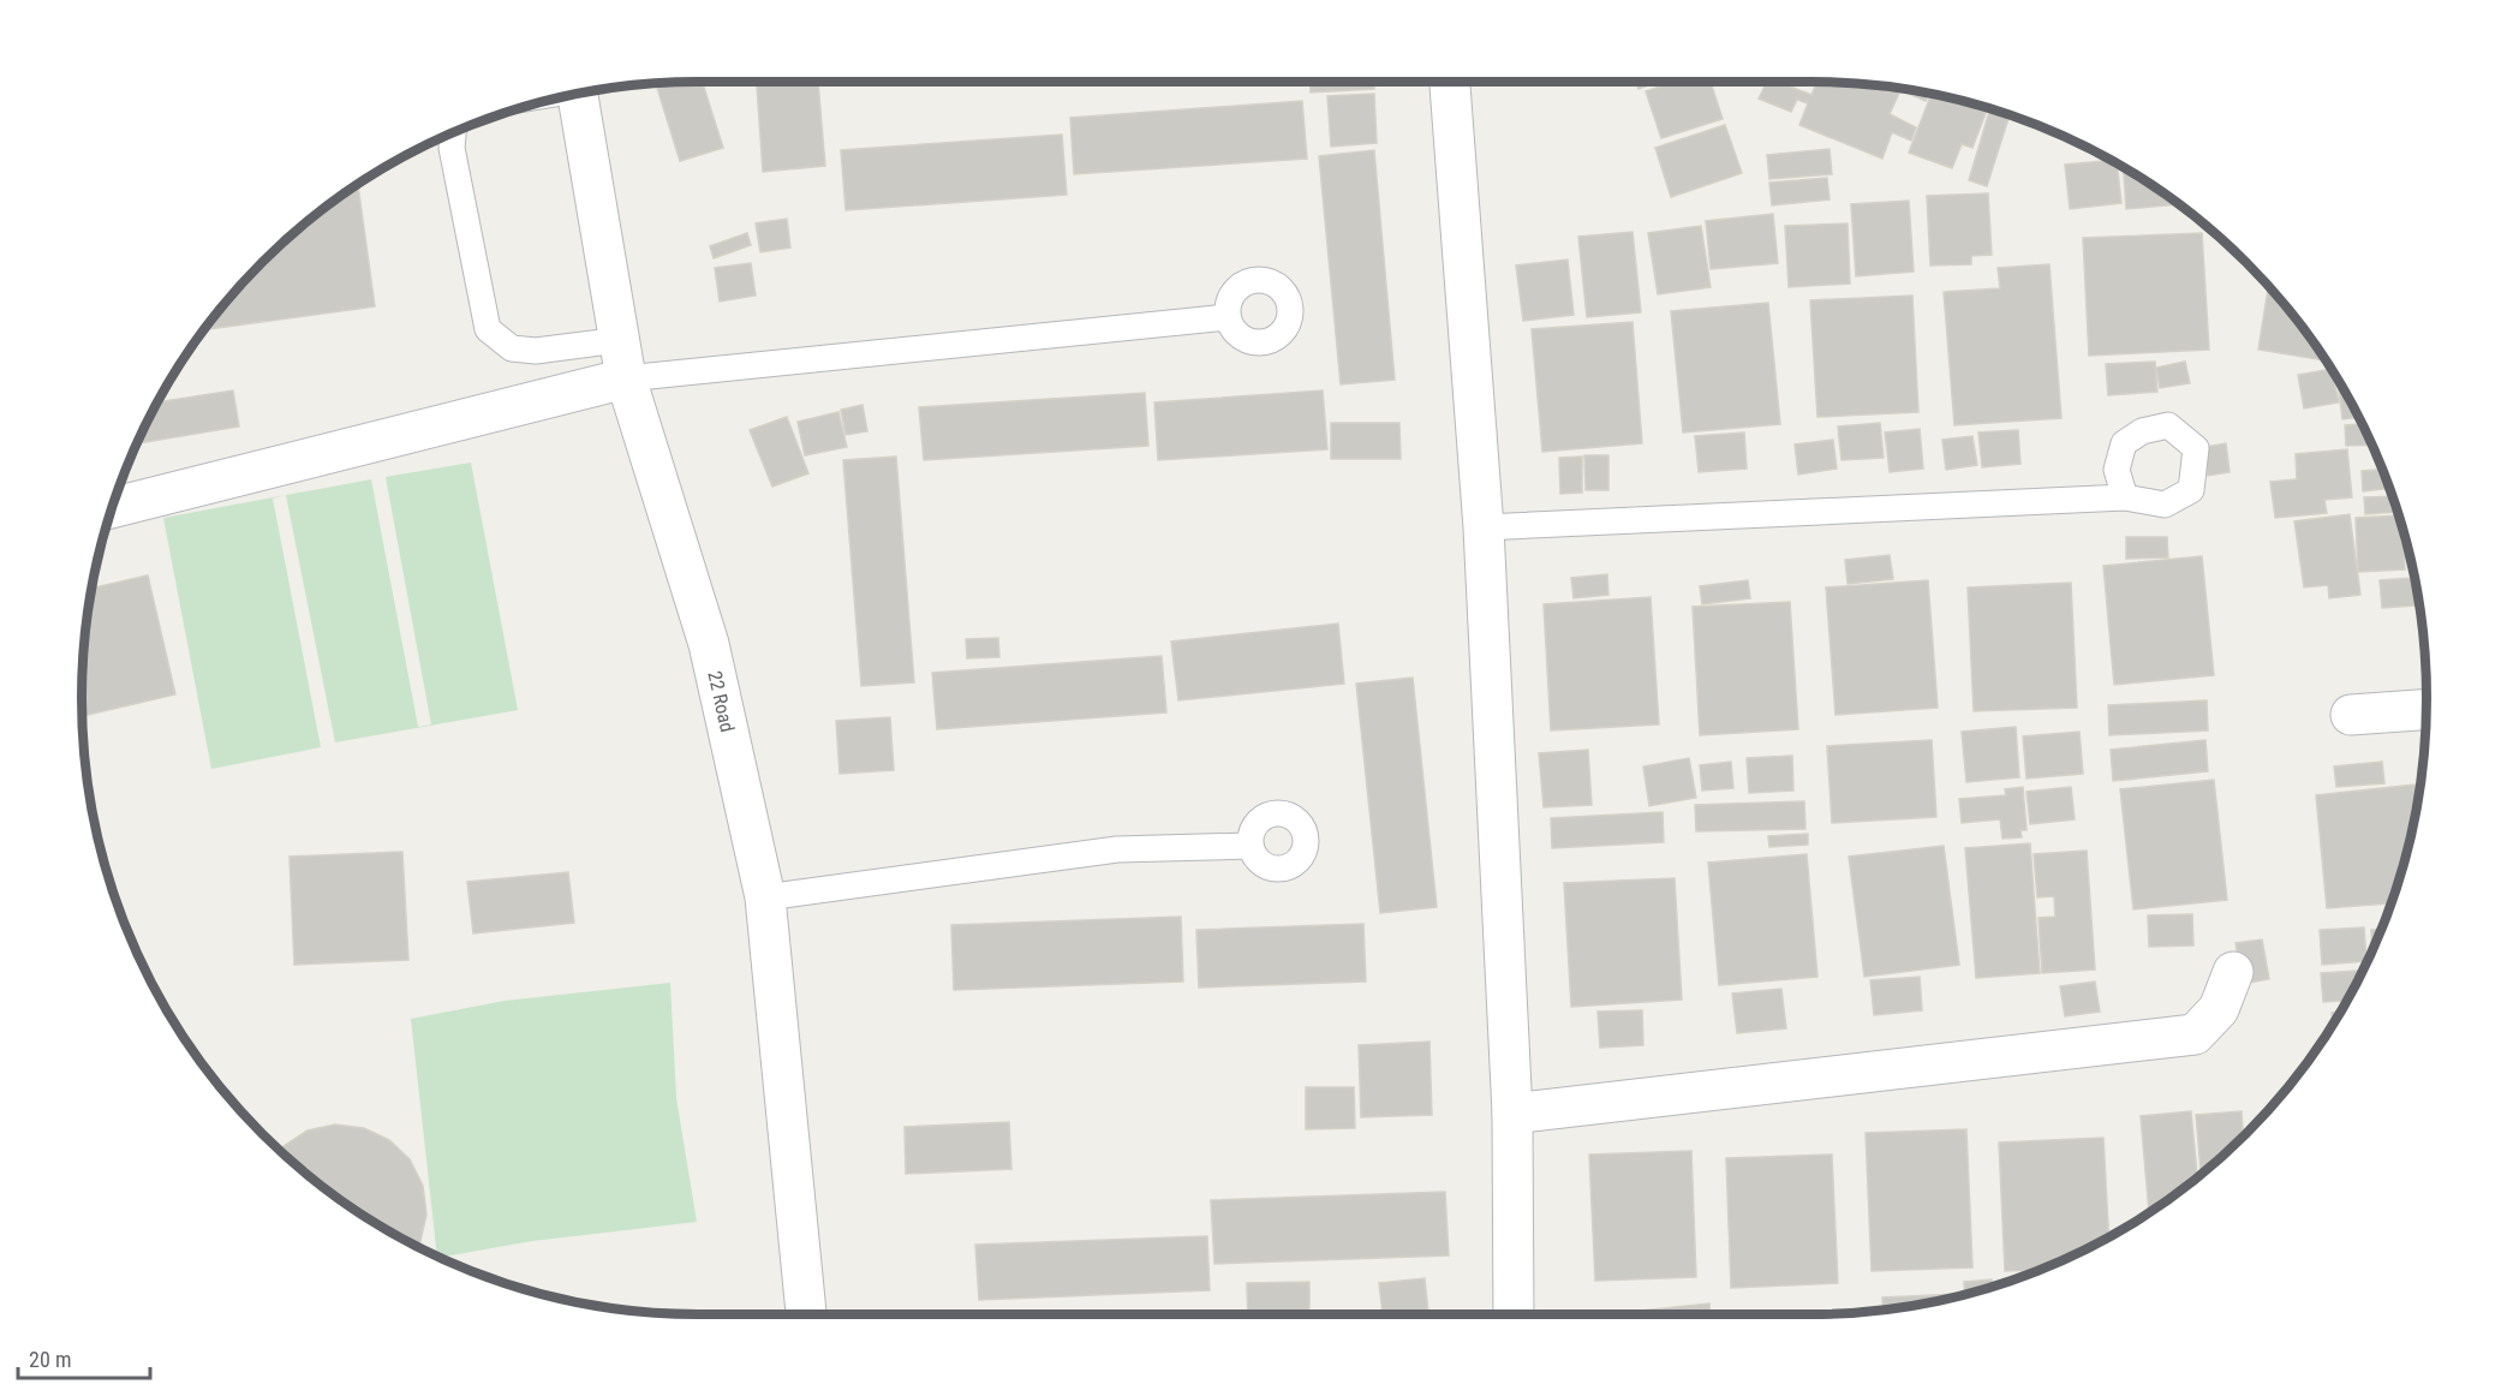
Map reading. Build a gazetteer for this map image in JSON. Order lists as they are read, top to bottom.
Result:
{
  "streets": {
    "street": ["22 Road"]
  },
  "scale_bar": "20 m"
}
